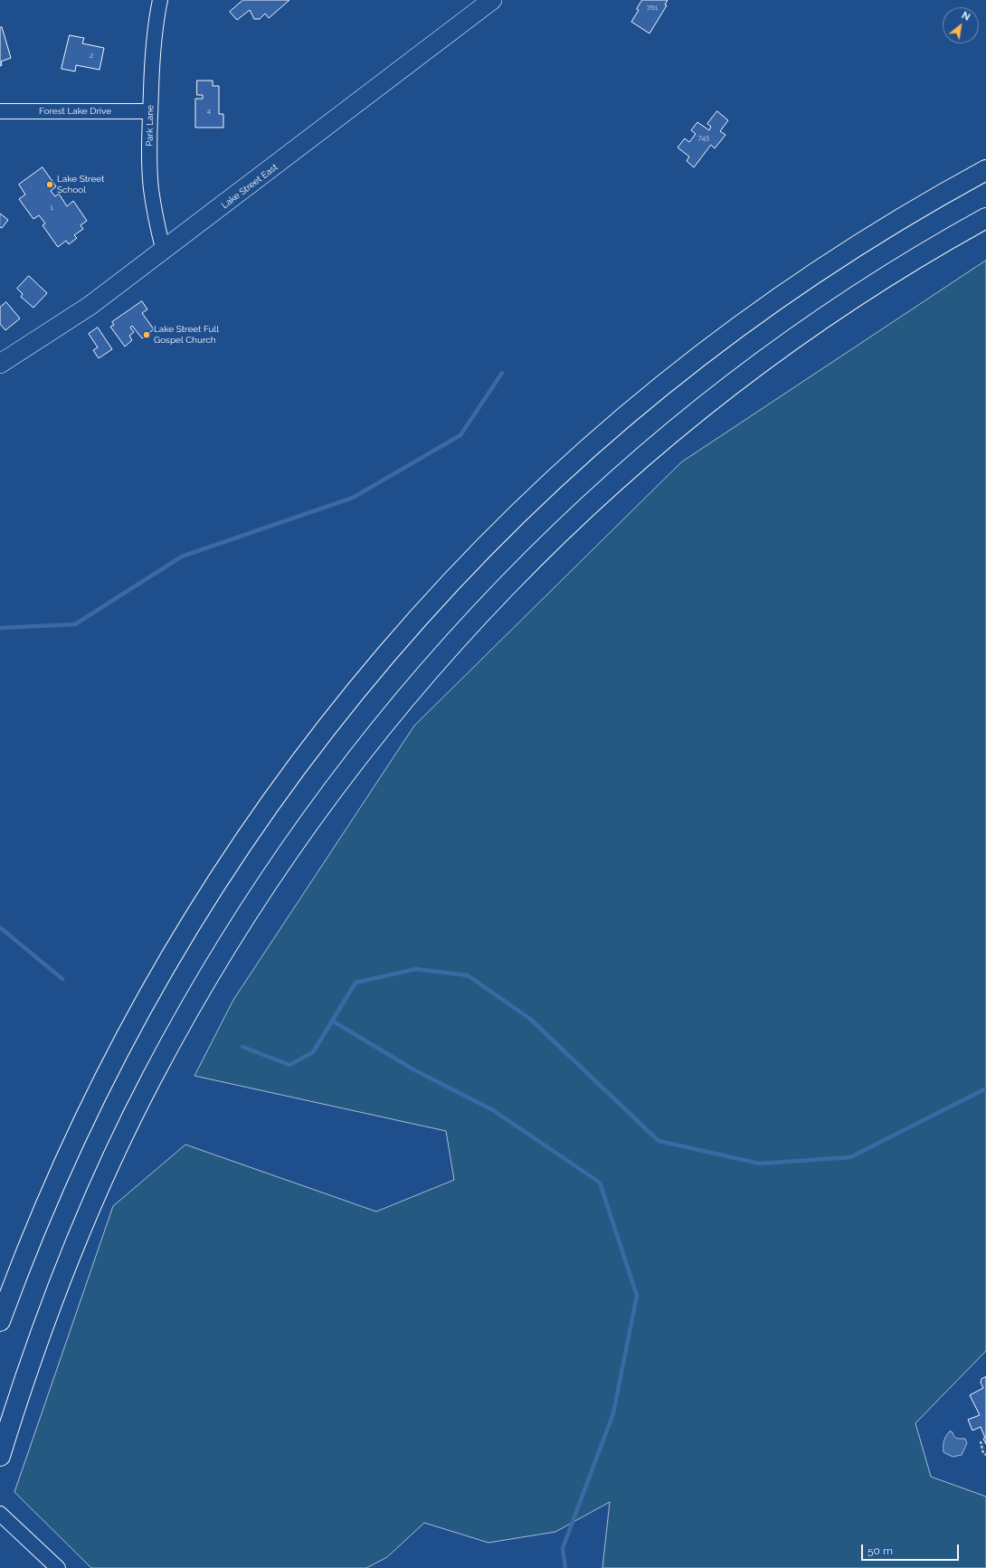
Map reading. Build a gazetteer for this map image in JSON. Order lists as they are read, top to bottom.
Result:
{
  "streets": {
    "main road": ["Lake Street East"],
    "street": ["Forest Lake Drive", "Park Lane"]
  },
  "crossings": [
    ["Forest Lake Drive", "Park Lane"],
    ["Park Lane", "Lake Street East"]
  ],
  "places": ["Lake Street School", "Lake Street Full Gospel Church"],
  "house_numbers": [
    "761",
    "2",
    "4",
    "745",
    "1"
  ],
  "scale_bar": "50 m",
  "north": "top right"
}
